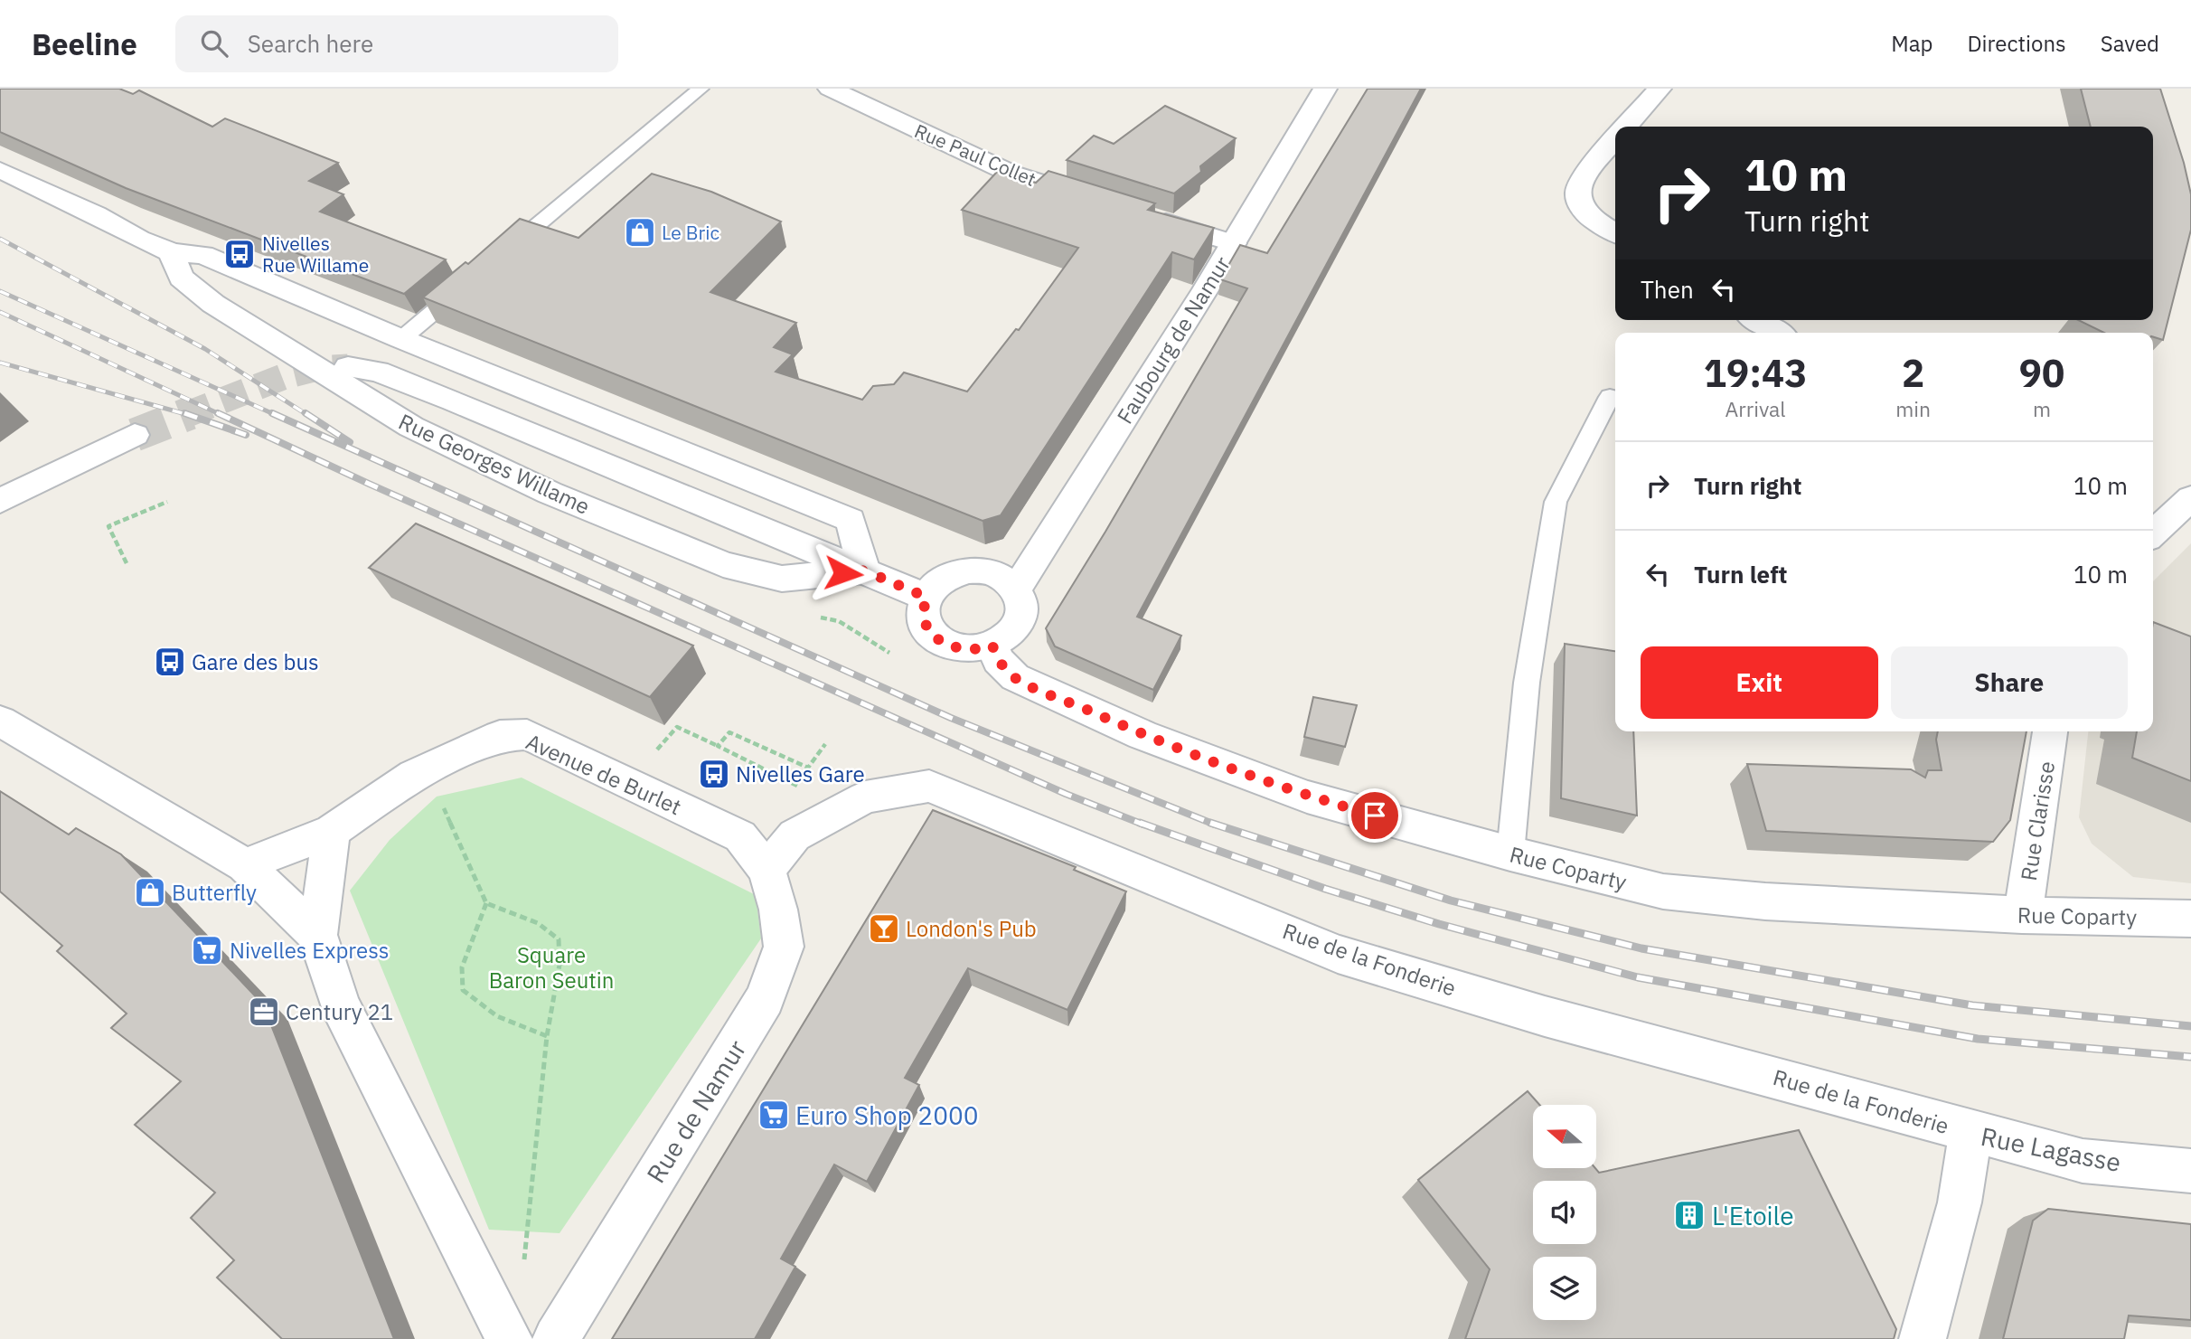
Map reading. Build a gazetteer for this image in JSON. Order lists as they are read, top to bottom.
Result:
{
  "streets": {
    "street": [
      "Rue Paul Collet",
      "Faubourg de Namur",
      "Rue Georges Willame",
      "Avenue de Burlet",
      "Rue Clarisse",
      "Rue Coparty",
      "Rue de la Fonderie",
      "Rue de Namur",
      "Rue Lagasse"
    ]
  },
  "crossings": [
    ["Faubourg de Namur", "Rue Georges Willame"],
    ["Faubourg de Namur", "Rue Coparty"],
    ["Rue Georges Willame", "Rue Coparty"],
    ["Avenue de Burlet", "Rue de la Fonderie"],
    ["Avenue de Burlet", "Rue de Namur"],
    ["Rue Clarisse", "Rue Coparty"],
    ["Rue de la Fonderie", "Rue de Namur"],
    ["Rue de la Fonderie", "Rue Lagasse"]
  ],
  "parks": ["Square Baron Seutin"],
  "places": {
    "shop": ["Le Bric", "Butterfly"],
    "bus stop": ["Nivelles Rue Willame", "Gare des bus", "Nivelles Gare"],
    "bar": ["London's Pub"],
    "supermarket": ["Nivelles Express", "Euro Shop 2000"],
    "office": ["Century 21"],
    "building": ["L'Etoile"]
  },
  "north": "left",
  "page": {
    "header": "Beeline",
    "search": "Search here",
    "nav": ["Map", "Directions", "Saved"],
    "turn": ["10 m", "Turn right"],
    "then": "Then",
    "eta": [
      "19:43",
      "Arrival",
      "2",
      "min",
      "90",
      "m"
    ],
    "list": [
      {
        "name": "Turn right",
        "value": "10 m"
      },
      {
        "name": "Turn left",
        "value": "10 m"
      }
    ],
    "buttons": ["Exit", "Share"]
  }
}
